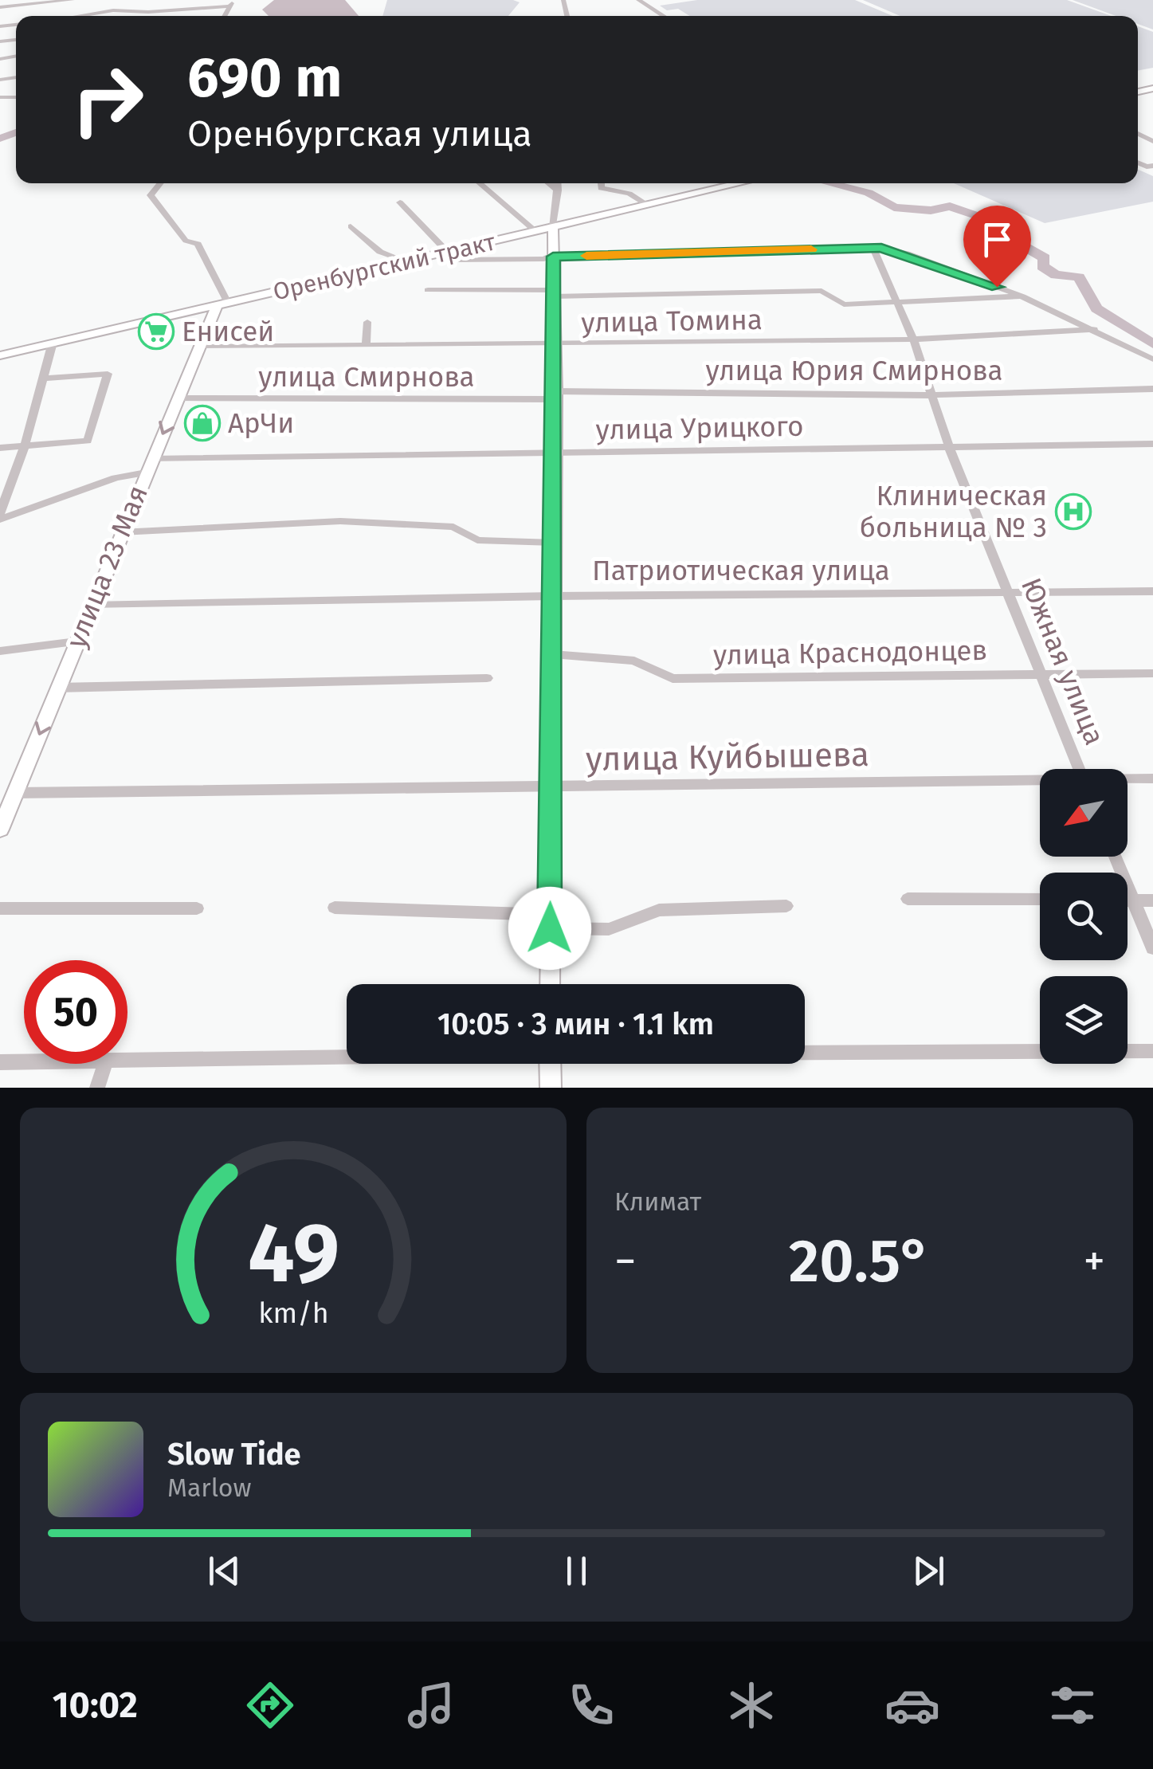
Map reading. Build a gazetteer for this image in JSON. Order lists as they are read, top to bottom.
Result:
{
  "streets": {
    "main road": ["Оренбургский тракт", "улица 23 Мая"],
    "street": [
      "улица Томина",
      "улица Юрия Смирнова",
      "улица Смирнова",
      "улица Урицкого",
      "Патриотическая улица",
      "улица Краснодонцев",
      "Южная улица",
      "улица Куйбышева"
    ]
  },
  "crossings": [
    ["Оренбургский тракт", "улица 23 Мая"],
    ["улица Томина", "улица 23 Мая"],
    ["улица Томина", "Южная улица"],
    ["улица Юрия Смирнова", "улица Смирнова"],
    ["улица Юрия Смирнова", "Южная улица"],
    ["улица Смирнова", "улица 23 Мая"],
    ["улица Урицкого", "улица 23 Мая"],
    ["улица Урицкого", "Южная улица"],
    ["улица 23 Мая", "Патриотическая улица"],
    ["улица 23 Мая", "улица Куйбышева"],
    ["Патриотическая улица", "Южная улица"],
    ["улица Краснодонцев", "Южная улица"]
  ],
  "places": {
    "supermarket": ["Енисей"],
    "shop": ["АрЧи"],
    "hospital": ["Клиническая больница № 3"]
  },
  "north": "bottom left",
  "page": {
    "turn": ["690 m", "Оренбургская улица"],
    "limit": "50",
    "trip": "10:05 · 3 мин · 1.1 km",
    "tile": "Климат",
    "heat": ["−", "20.5°", "+"],
    "song": ["Slow Tide", "Marlow"],
    "tabs": "10:02",
    "gauge": ["49", "km/h"]
  }
}
